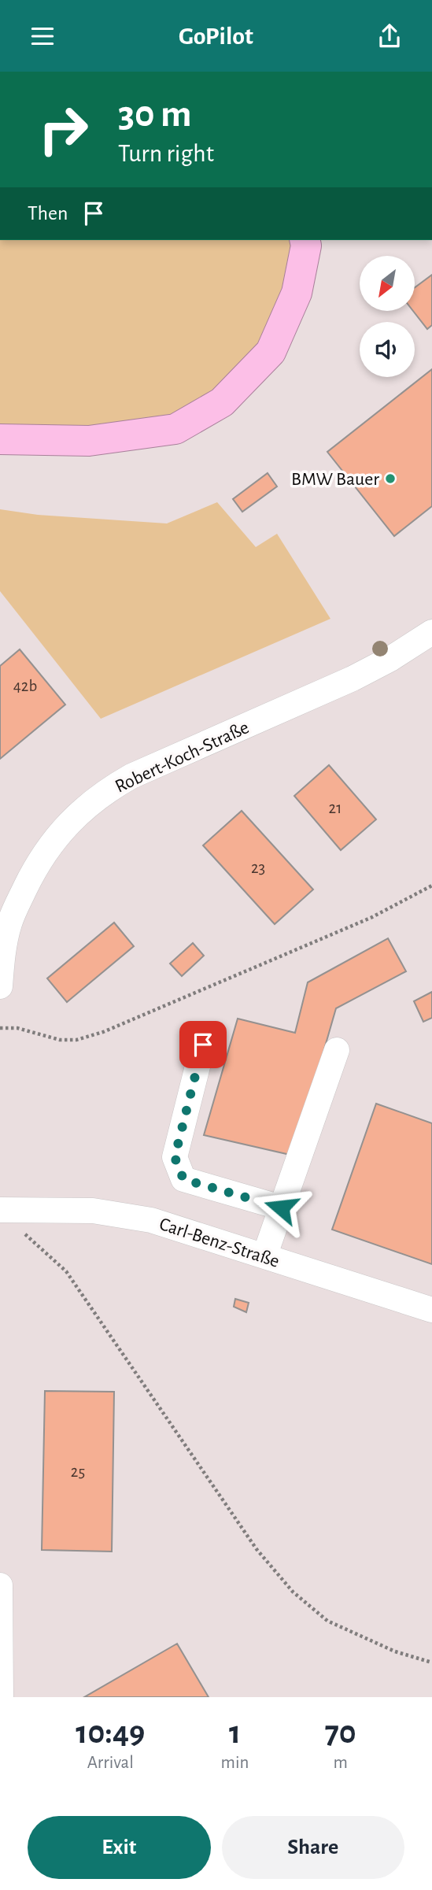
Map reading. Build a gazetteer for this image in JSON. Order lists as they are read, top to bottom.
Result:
{
  "streets": {
    "street": ["Robert-Koch-Straße", "Carl-Benz-Straße"]
  },
  "places": ["BMW Bauer"],
  "house_numbers": [
    "42b",
    "21",
    "23",
    "25"
  ],
  "north": "bottom left",
  "page": {
    "header": "GoPilot",
    "turn": ["30 m", "Turn right"],
    "then": "Then",
    "eta": [
      "10:49",
      "Arrival",
      "1",
      "min",
      "70",
      "m"
    ],
    "buttons": ["Exit", "Share"]
  }
}
